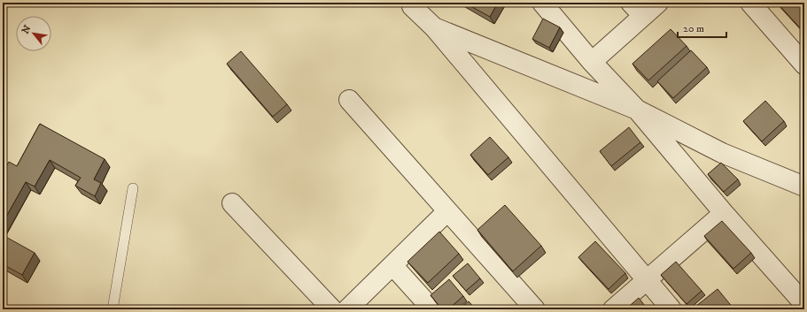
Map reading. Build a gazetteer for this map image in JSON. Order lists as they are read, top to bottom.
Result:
{
  "scale_bar": "20 m",
  "north": "top left"
}
